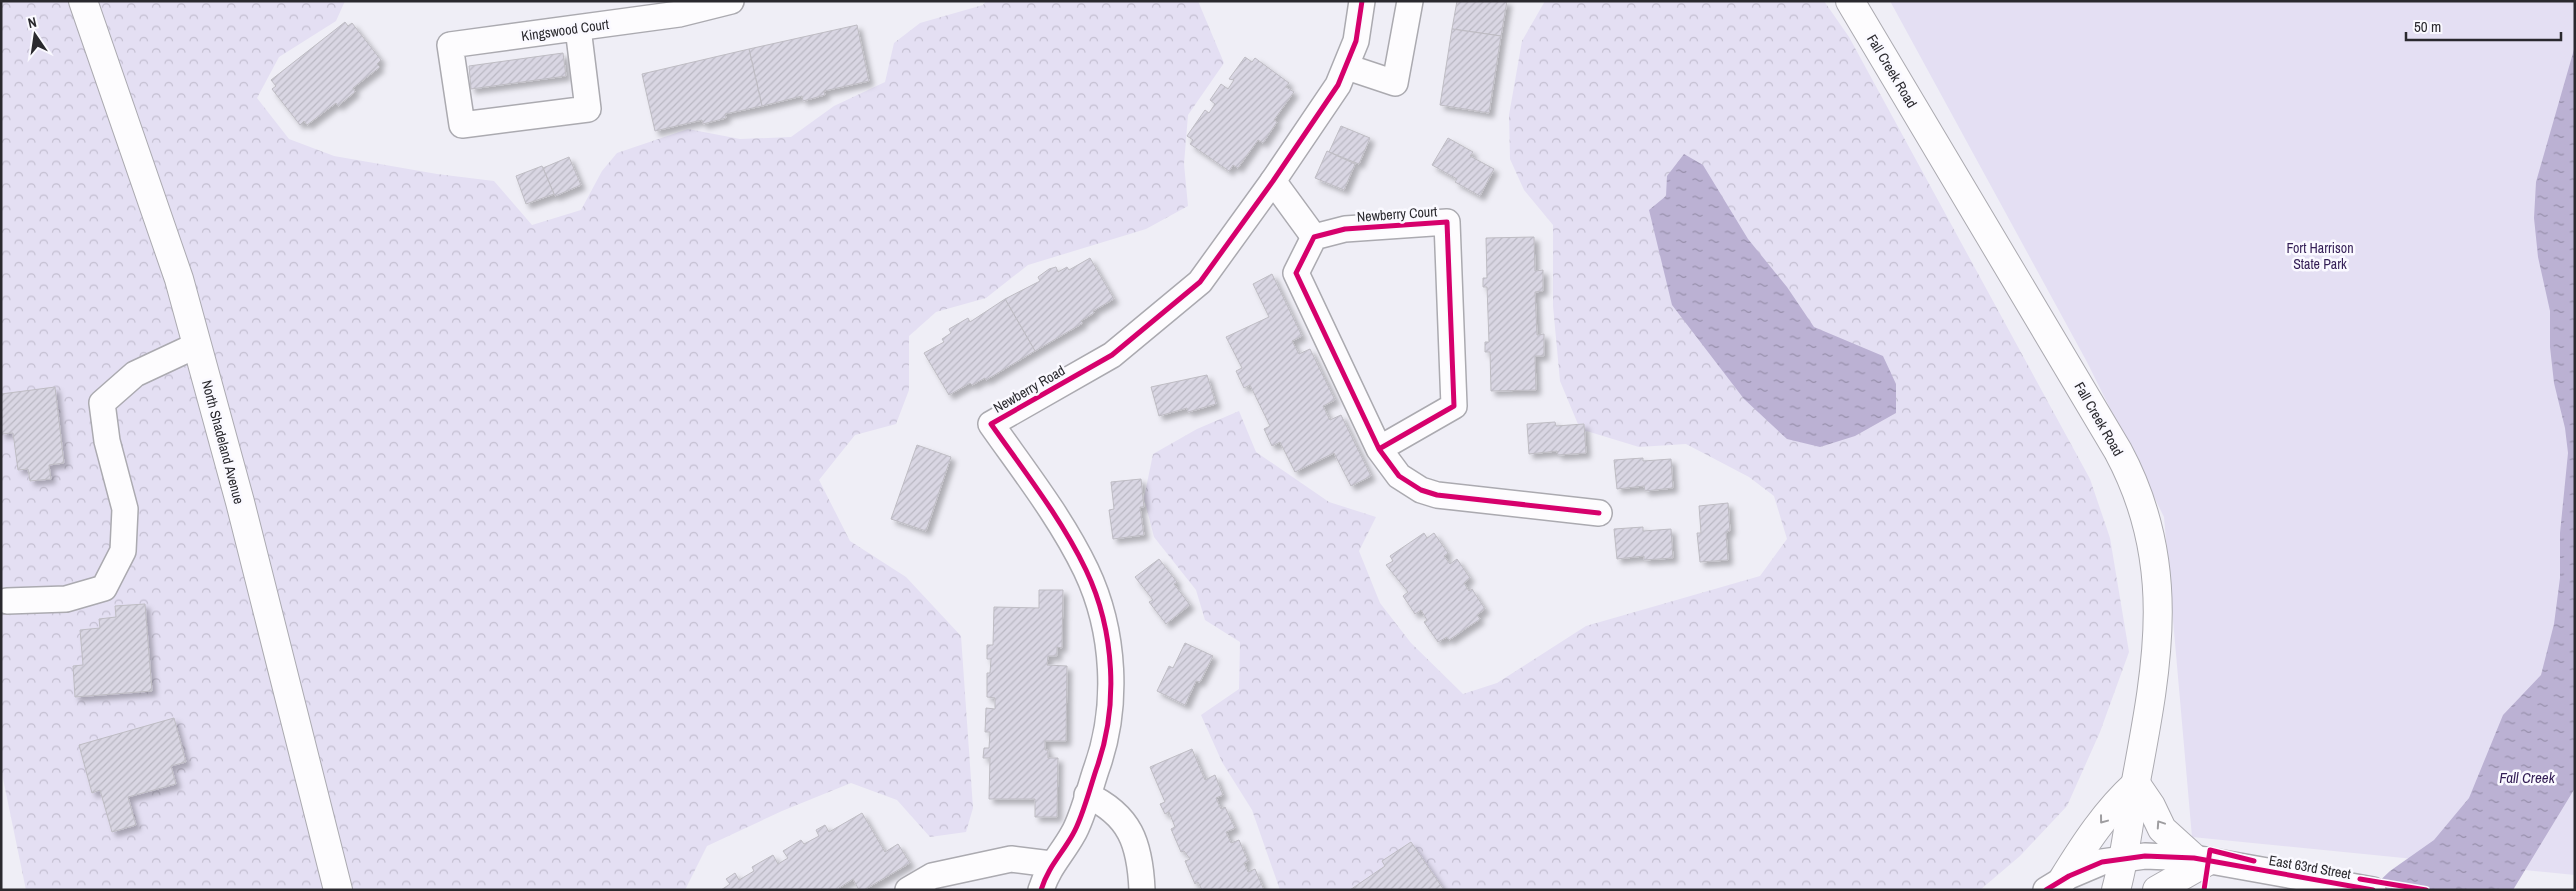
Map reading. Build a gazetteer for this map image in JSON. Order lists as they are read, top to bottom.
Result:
{
  "streets": {
    "main road": ["Fall Creek Road", "North Shadeland Avenue"],
    "street": [
      "Kingswood Court",
      "Newberry Court",
      "Newberry Road",
      "East 63rd Street"
    ]
  },
  "crossings": [
    ["Fall Creek Road", "East 63rd Street"]
  ],
  "water": ["Fall Creek"],
  "parks": ["Fort Harrison State Park"],
  "scale_bar": "50 m",
  "north": "top"
}
